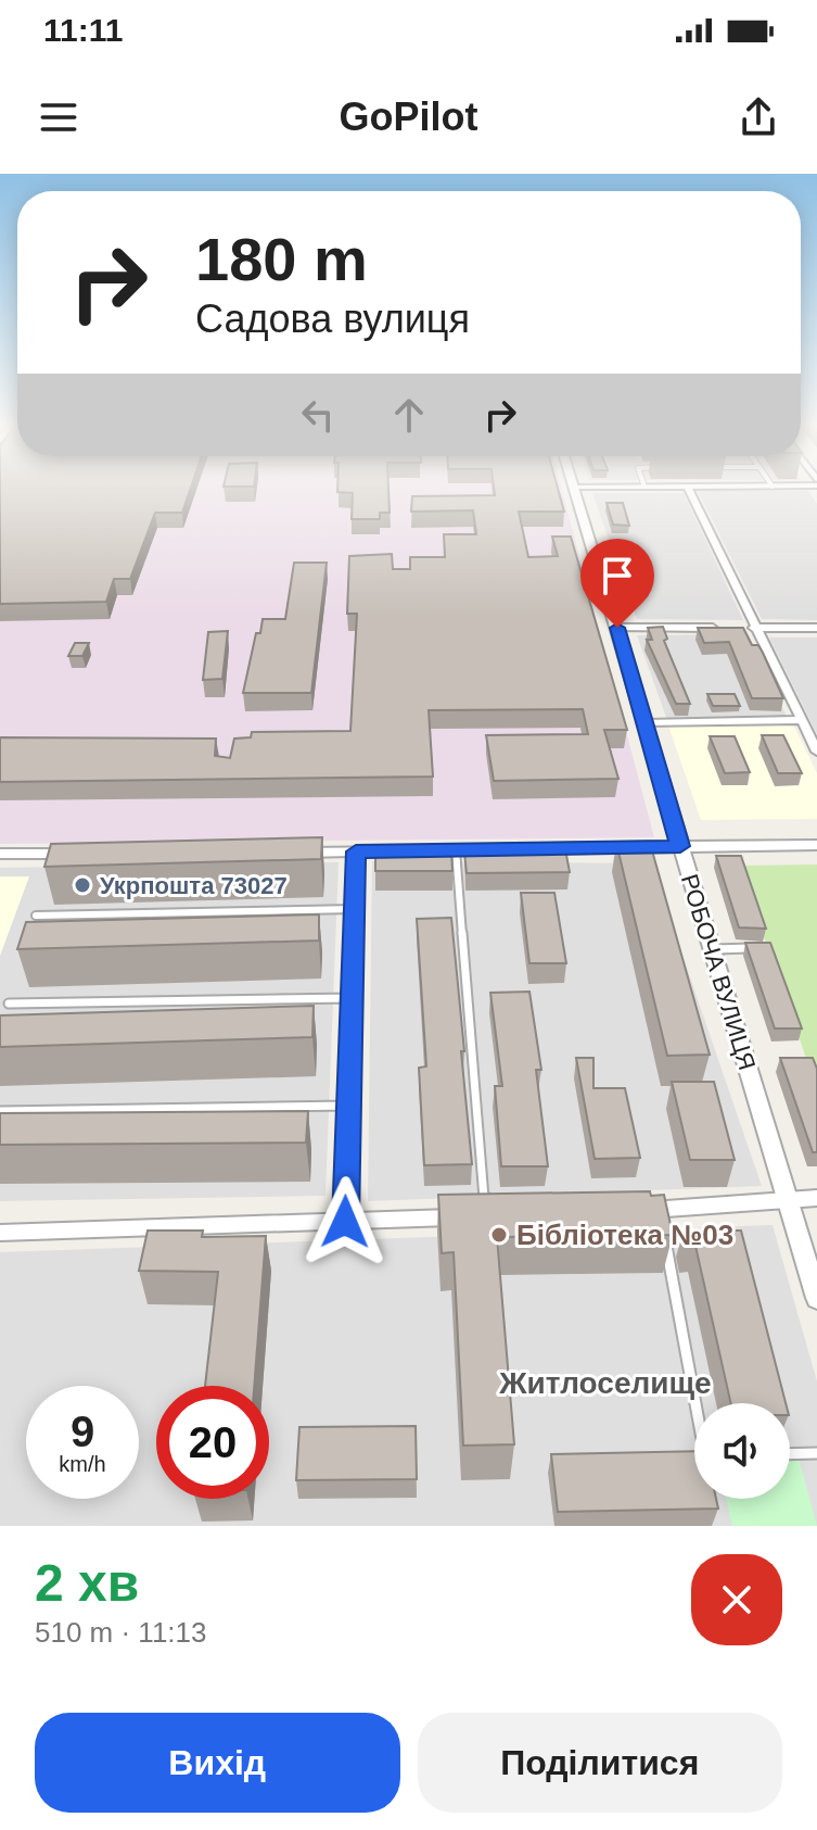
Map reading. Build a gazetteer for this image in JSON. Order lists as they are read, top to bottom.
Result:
{
  "streets": {
    "street": ["РОБОЧА ВУЛИЦЯ"]
  },
  "districts": ["Житлоселище"],
  "places": ["Укрпошта 73027", "Бібліотека №03"],
  "page": {
    "status": "11:11",
    "header": "GoPilot",
    "turn": ["180 m", "Садова вулиця"],
    "speed": "9 km/h",
    "limit": "20",
    "heading": ["2 хв", "510 m · 11:13"],
    "buttons": ["Вихід", "Поділитися"]
  }
}
